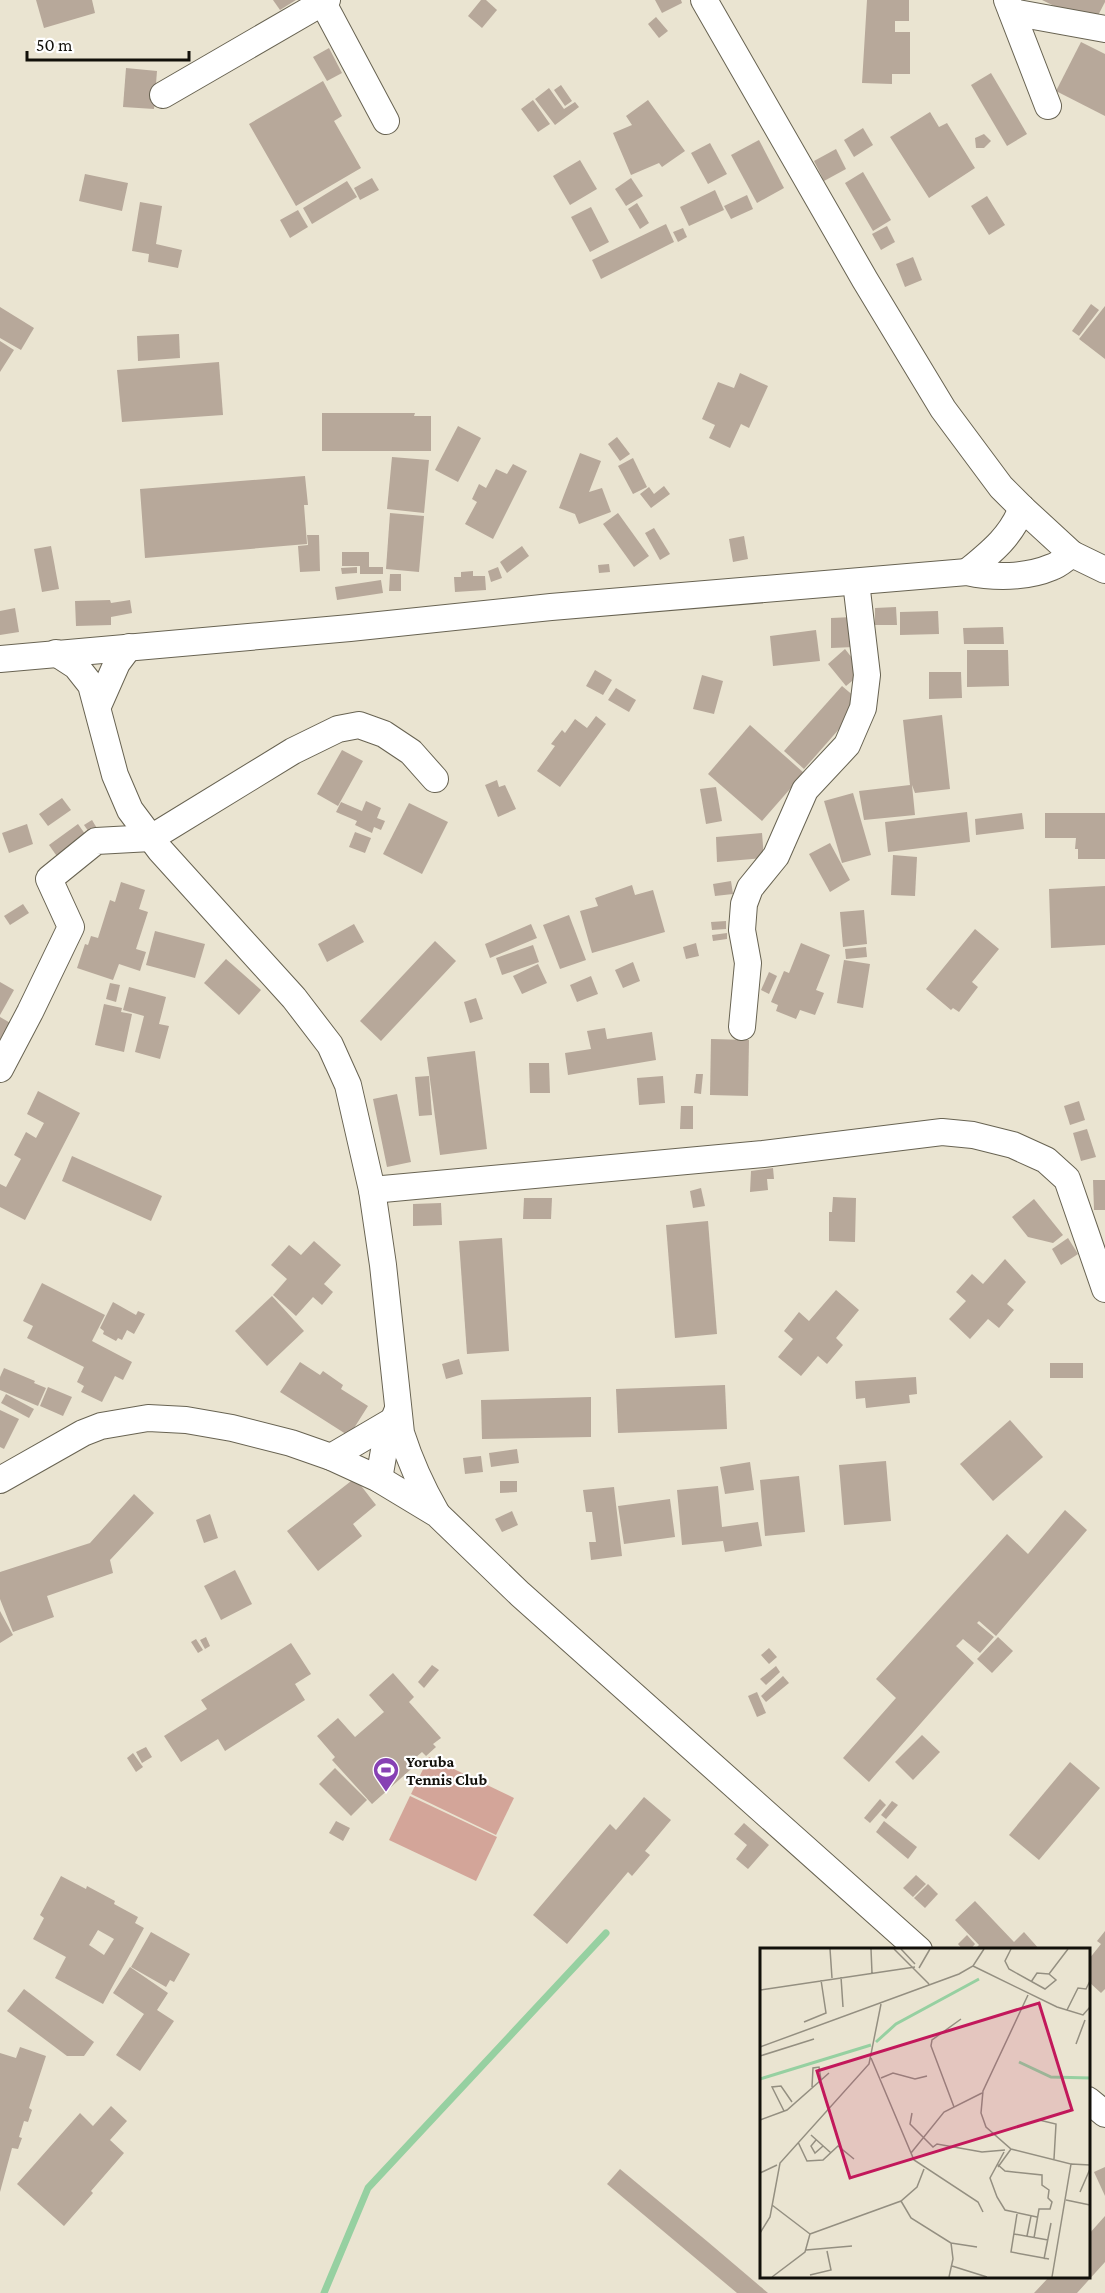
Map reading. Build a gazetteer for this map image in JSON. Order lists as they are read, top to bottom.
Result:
{
  "places": {
    "sports": ["Yoruba Tennis Club"]
  },
  "scale_bar": "50 m"
}
